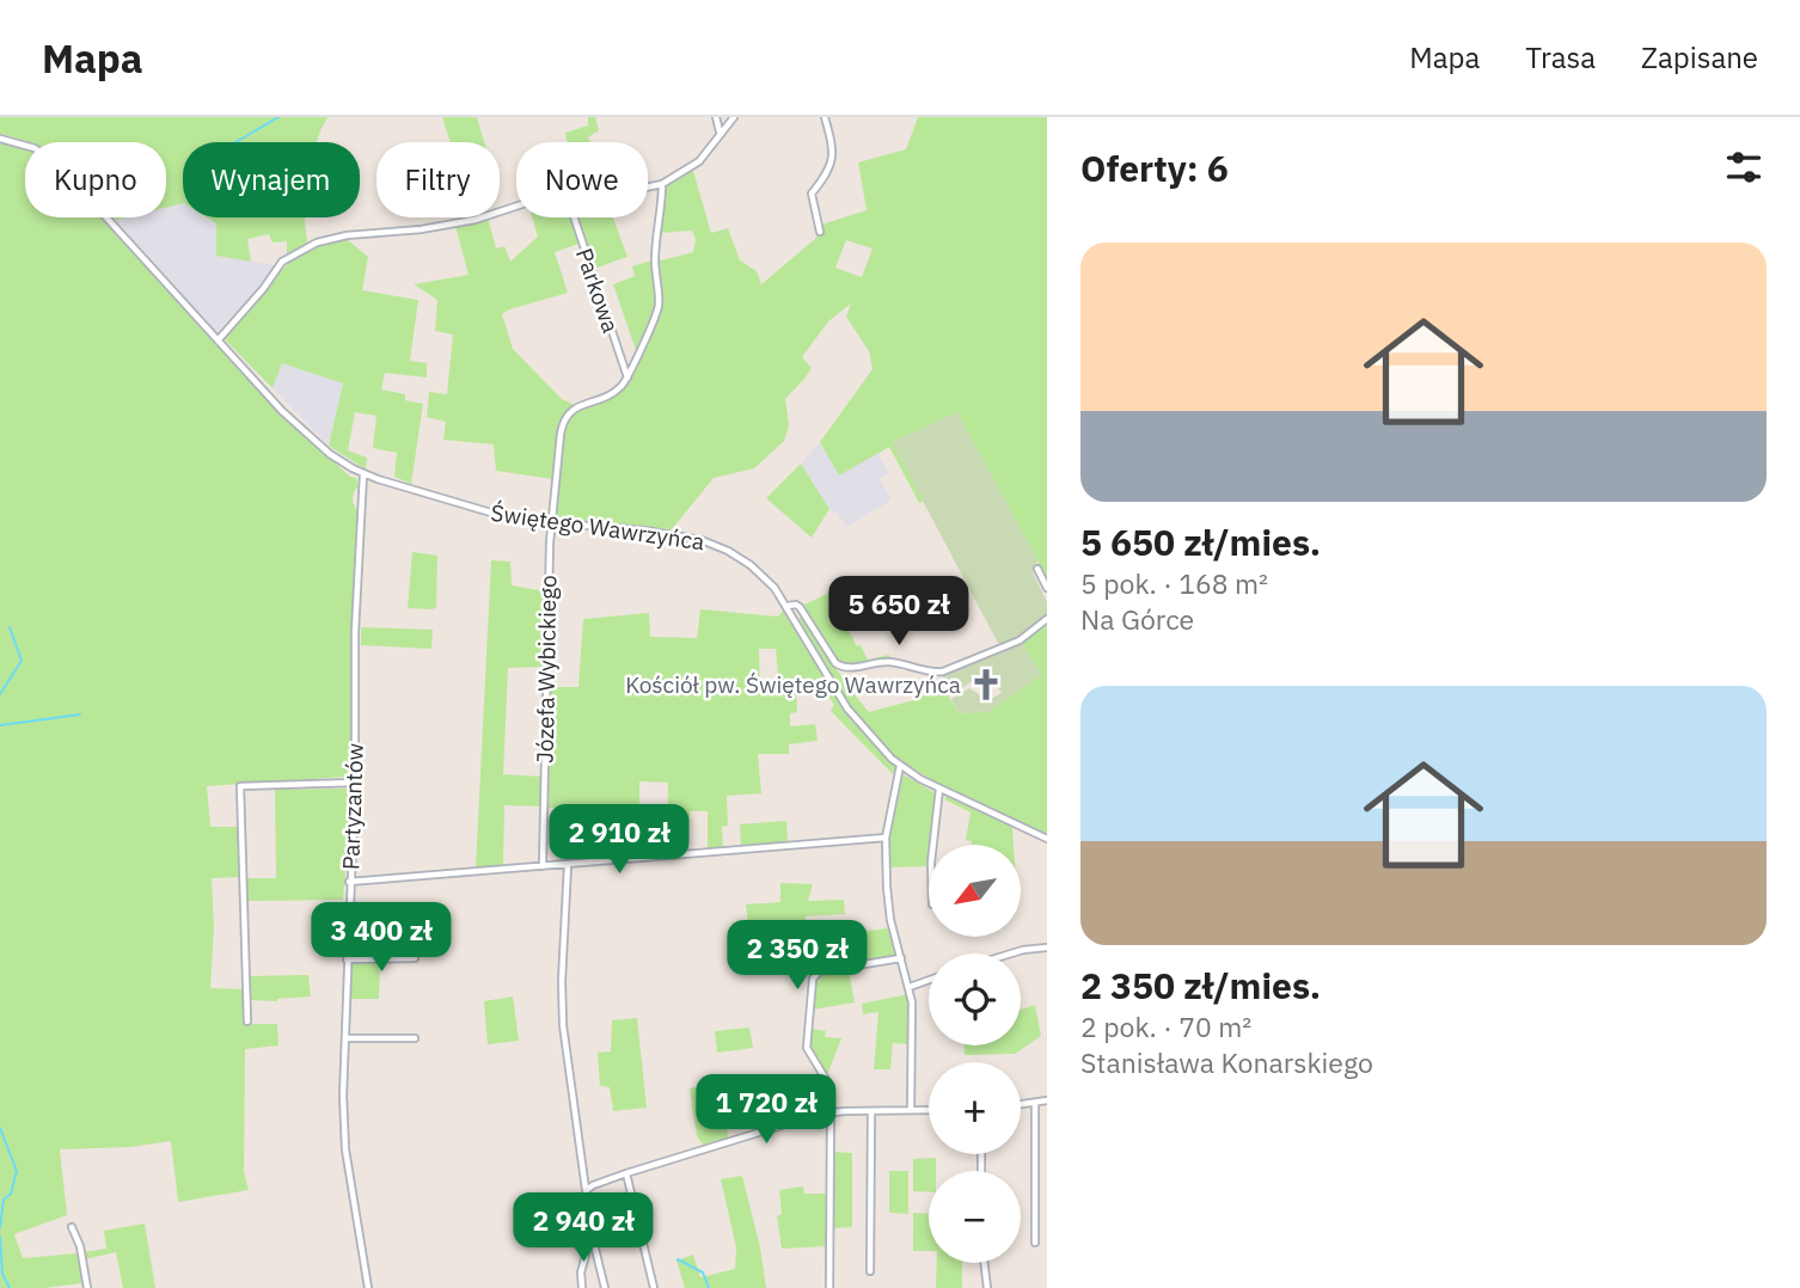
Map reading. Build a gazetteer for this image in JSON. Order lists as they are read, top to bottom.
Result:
{
  "streets": {
    "street": [
      "Parkowa",
      "Świętego Wawrzyńca",
      "Józefa Wybickiego",
      "Partyzantów"
    ]
  },
  "crossings": [
    ["Świętego Wawrzyńca", "Józefa Wybickiego"],
    ["Świętego Wawrzyńca", "Partyzantów"]
  ],
  "places": {
    "church": ["Kościół pw. Świętego Wawrzyńca"]
  },
  "north": "bottom left",
  "page": {
    "header": "Mapa",
    "nav": ["Mapa", "Trasa", "Zapisane"],
    "heading": "Oferty: 6",
    "chip": [
      "Kupno",
      "Wynajem",
      "Filtry",
      "Nowe"
    ],
    "list": [
      {
        "name": "5 650 zł/mies.",
        "note": "5 pok. · 168 m² · Na Górce"
      },
      {
        "name": "2 350 zł/mies.",
        "note": "2 pok. · 70 m² · Stanisława Konarskiego"
      }
    ],
    "price": [
      "5 650 zł",
      "2 910 zł",
      "3 400 zł",
      "2 350 zł",
      "1 720 zł",
      "2 940 zł"
    ],
    "map_buttons": ["+", "−"]
  }
}
